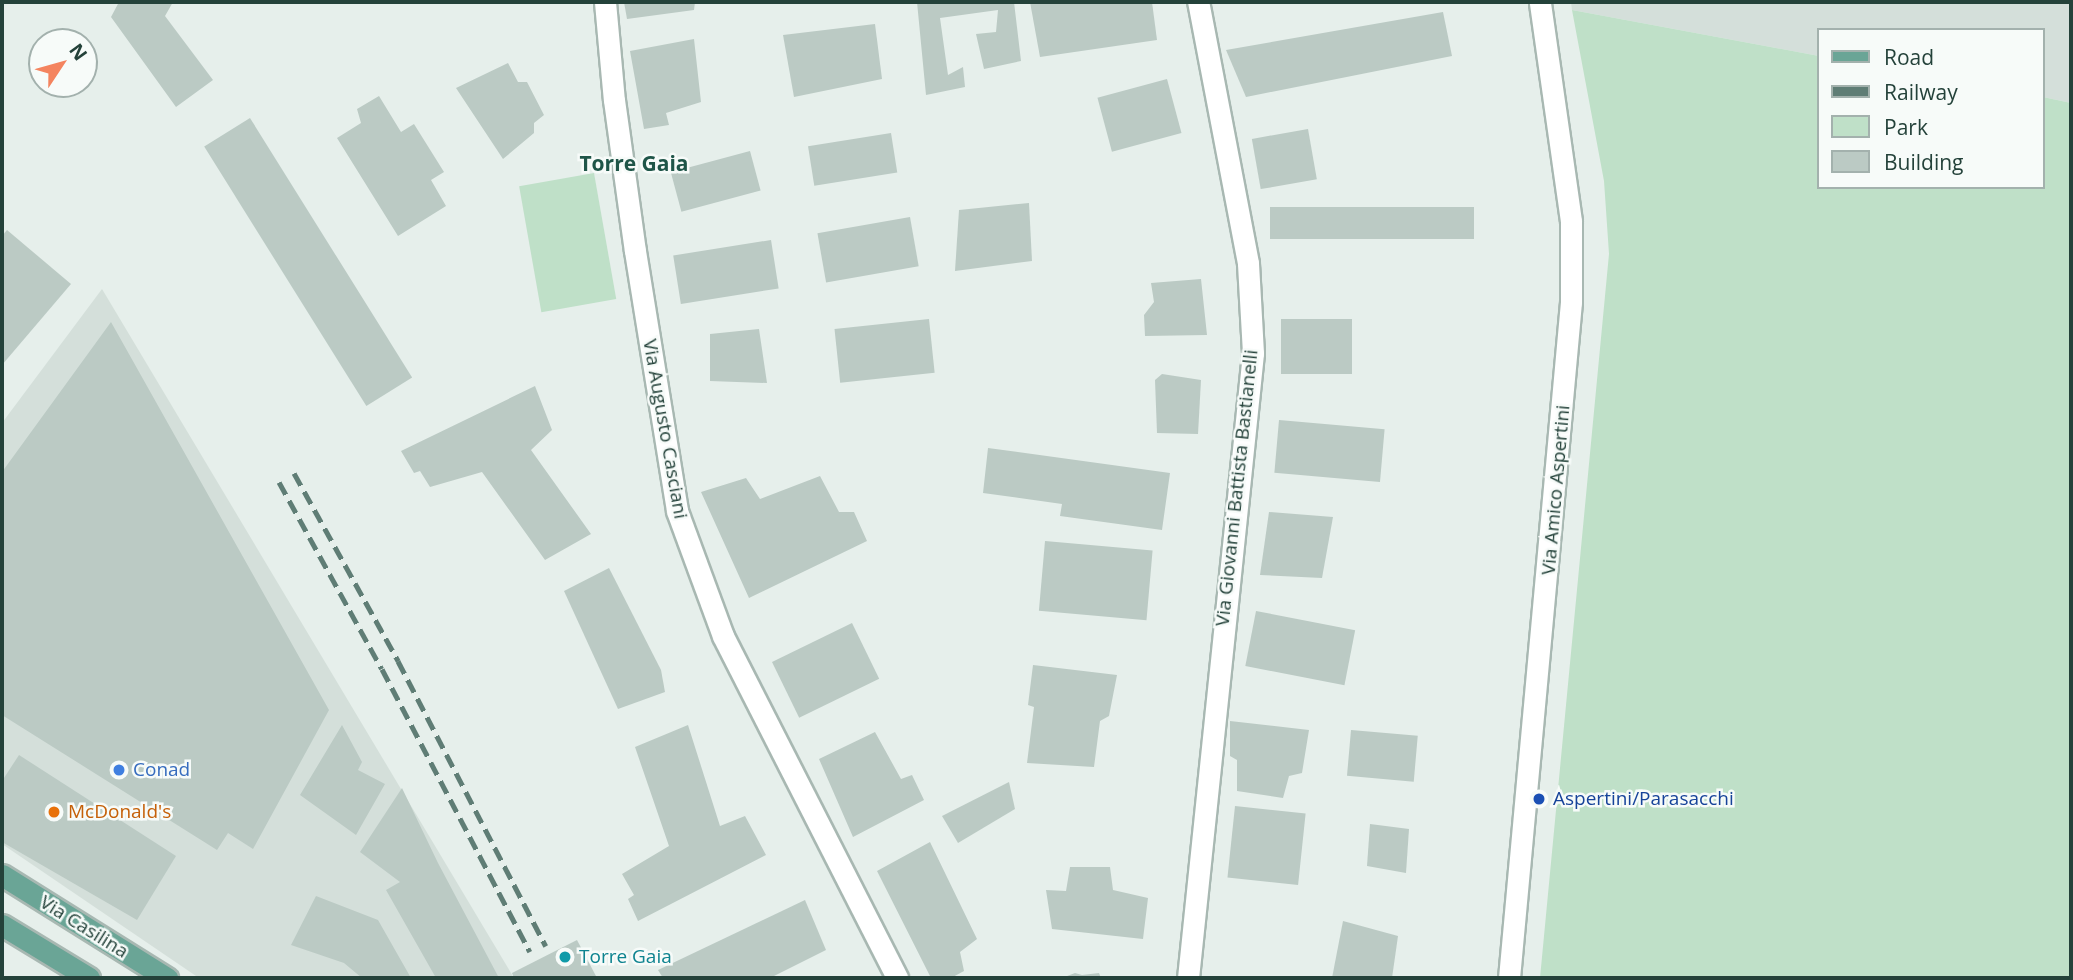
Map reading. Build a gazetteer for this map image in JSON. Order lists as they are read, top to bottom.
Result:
{
  "streets": {
    "main road": ["Via Casilina"],
    "street": ["Via Augusto Casciani", "Via Giovanni Battista Bastianelli", "Via Amico Aspertini"]
  },
  "districts": ["Torre Gaia"],
  "places": [
    "Conad",
    "Aspertini/Parasacchi",
    "McDonald's",
    "Torre Gaia"
  ],
  "legend": [
    "Road",
    "Railway",
    "Park",
    "Building"
  ],
  "north": "top right"
}
